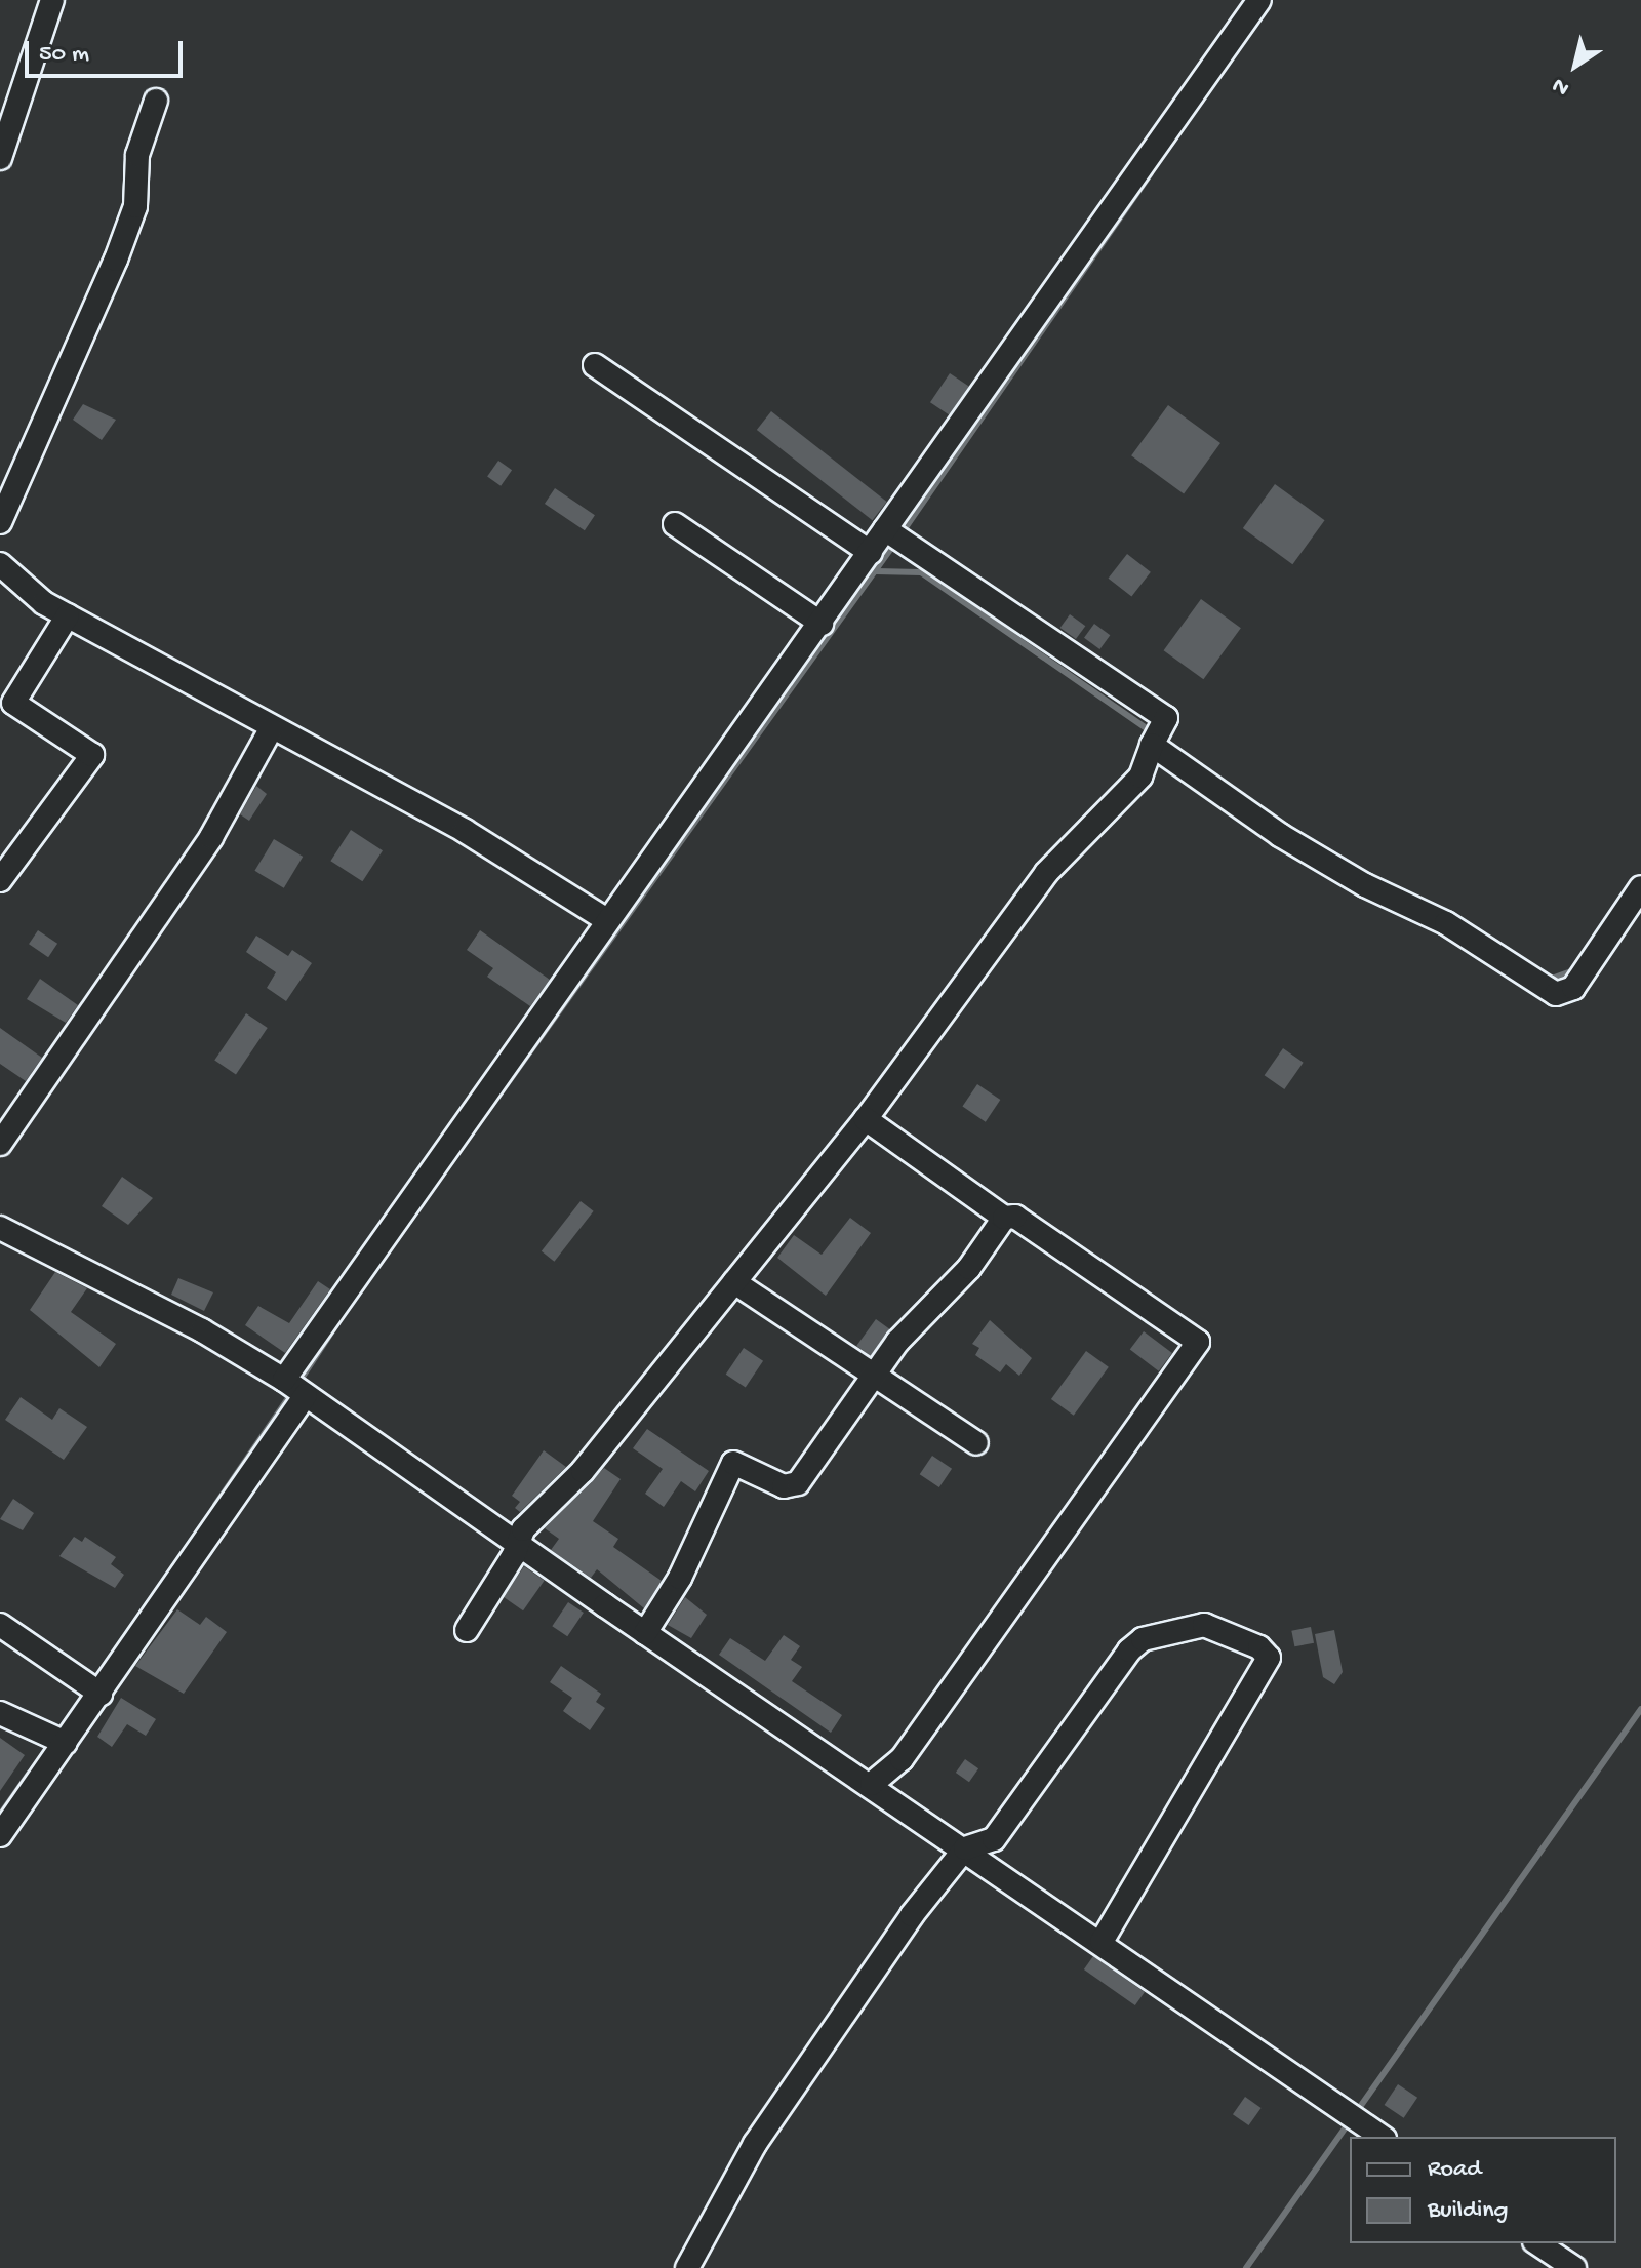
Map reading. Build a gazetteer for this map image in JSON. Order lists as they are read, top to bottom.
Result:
{
  "legend": ["Road", "Building"],
  "scale_bar": "50 m",
  "north": "bottom left"
}
